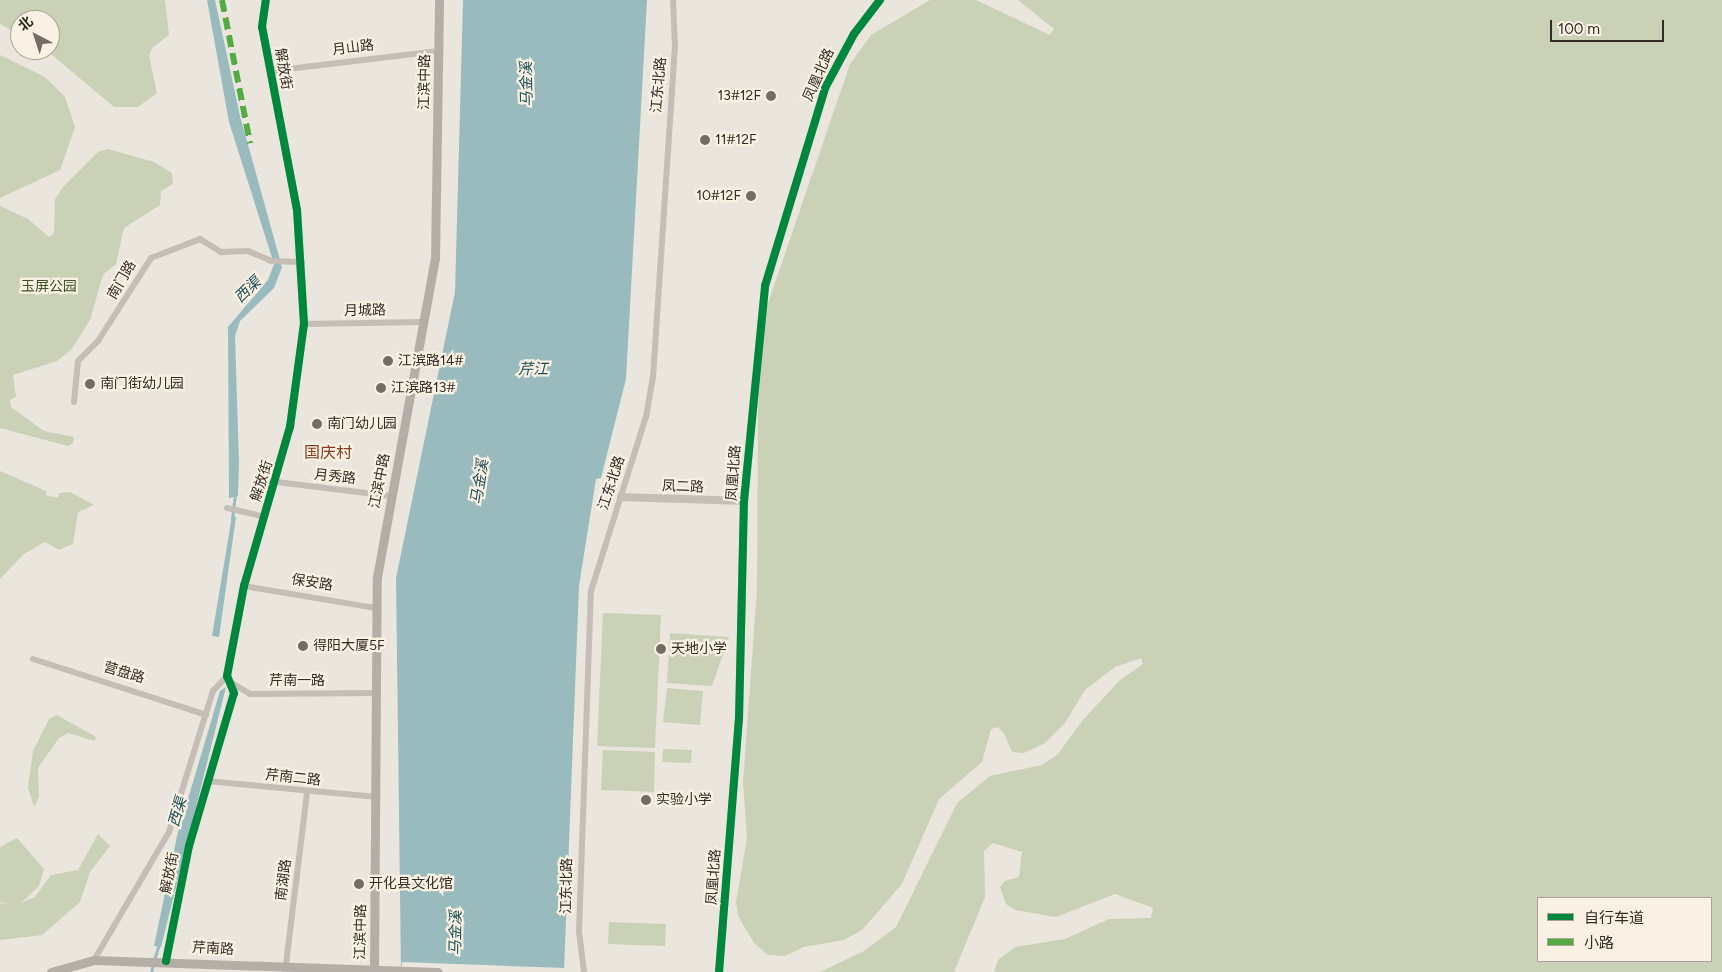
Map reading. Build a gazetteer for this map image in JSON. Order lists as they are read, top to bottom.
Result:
{
  "streets": {
    "main road": ["江滨中路", "芹南路"],
    "street": [
      "月山路",
      "解放街",
      "凤凰北路",
      "江东北路",
      "南门路",
      "月城路",
      "月秀路",
      "凤二路",
      "保安路",
      "营盘路",
      "芹南一路",
      "芹南二路",
      "南湖路"
    ]
  },
  "crossings": [
    ["月山路", "解放街"],
    ["月山路", "江滨中路"],
    ["解放街", "南门路"],
    ["解放街", "月城路"],
    ["解放街", "月秀路"],
    ["解放街", "保安路"],
    ["解放街", "营盘路"],
    ["解放街", "芹南一路"],
    ["解放街", "芹南二路"],
    ["解放街", "芹南路"],
    ["凤凰北路", "凤二路"],
    ["江滨中路", "月城路"],
    ["江滨中路", "月秀路"],
    ["江滨中路", "保安路"],
    ["江滨中路", "芹南一路"],
    ["江滨中路", "芹南二路"],
    ["江滨中路", "芹南路"],
    ["江东北路", "凤二路"],
    ["芹南二路", "南湖路"],
    ["南湖路", "芹南路"]
  ],
  "districts": ["国庆村"],
  "water": ["马金溪", "西渠", "芹江"],
  "parks": ["玉屏公园"],
  "places": [
    "13#12F",
    "11#12F",
    "10#12F",
    "江滨路14#",
    "南门街幼儿园",
    "江滨路13#",
    "南门幼儿园",
    "得阳大厦5F",
    "天地小学",
    "实验小学",
    "开化县文化馆"
  ],
  "legend": ["自行车道", "小路"],
  "scale_bar": "100 m",
  "north": "top left"
}
